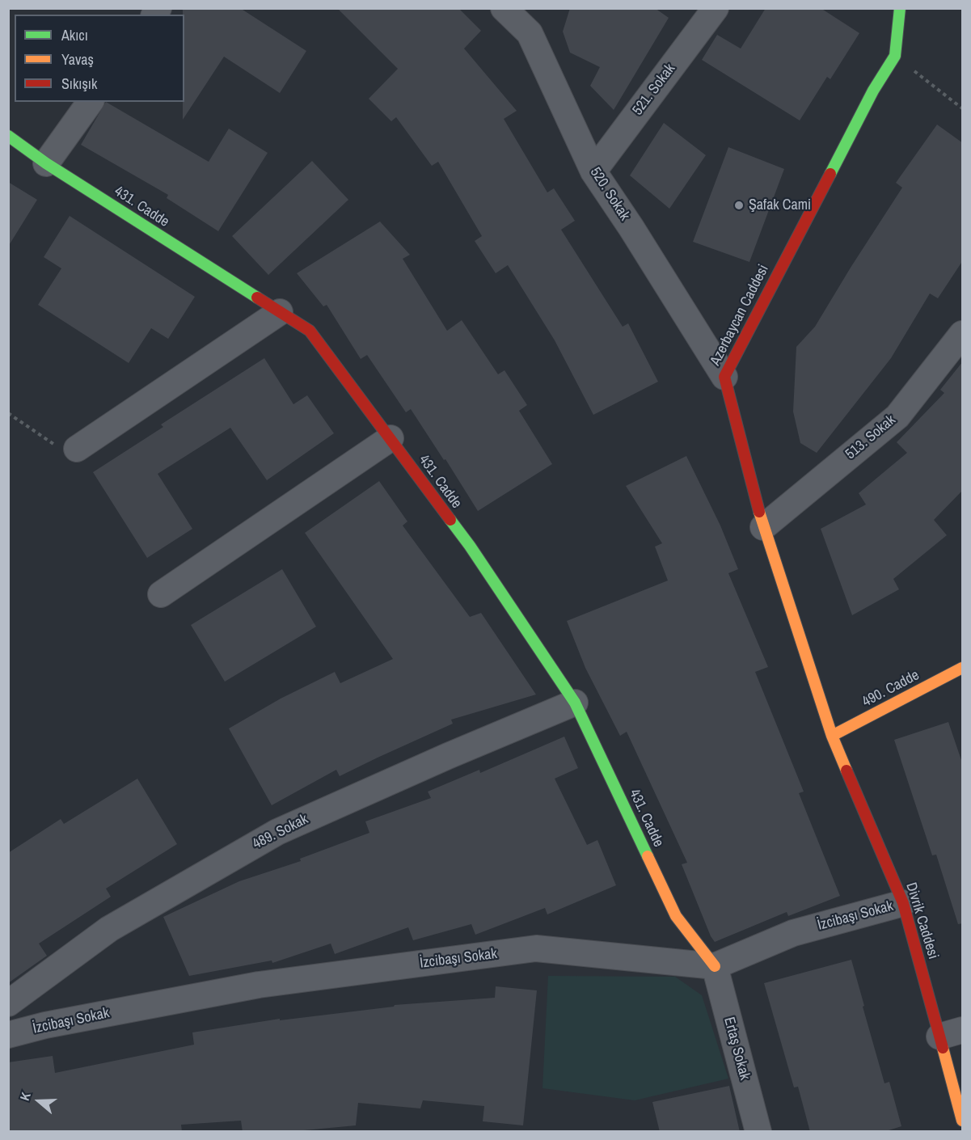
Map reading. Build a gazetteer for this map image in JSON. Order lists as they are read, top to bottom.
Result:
{
  "streets": {
    "street": [
      "521. Sokak",
      "520. Sokak",
      "431. Cadde",
      "Azerbaycan Caddesi",
      "513. Sokak",
      "490. Cadde",
      "489. Sokak",
      "İzcibaşı Sokak",
      "Divrik Caddesi",
      "Ertaş Sokak"
    ]
  },
  "crossings": [
    ["521. Sokak", "520. Sokak"],
    ["520. Sokak", "Azerbaycan Caddesi"],
    ["431. Cadde", "489. Sokak"],
    ["431. Cadde", "İzcibaşı Sokak"],
    ["431. Cadde", "Ertaş Sokak"],
    ["Azerbaycan Caddesi", "513. Sokak"],
    ["Azerbaycan Caddesi", "490. Cadde"],
    ["Azerbaycan Caddesi", "Divrik Caddesi"],
    ["490. Cadde", "Divrik Caddesi"],
    ["İzcibaşı Sokak", "Divrik Caddesi"],
    ["İzcibaşı Sokak", "Ertaş Sokak"]
  ],
  "places": ["Şafak Cami"],
  "legend": ["Akıcı", "Yavaş", "Sıkışık"],
  "north": "left"
}
